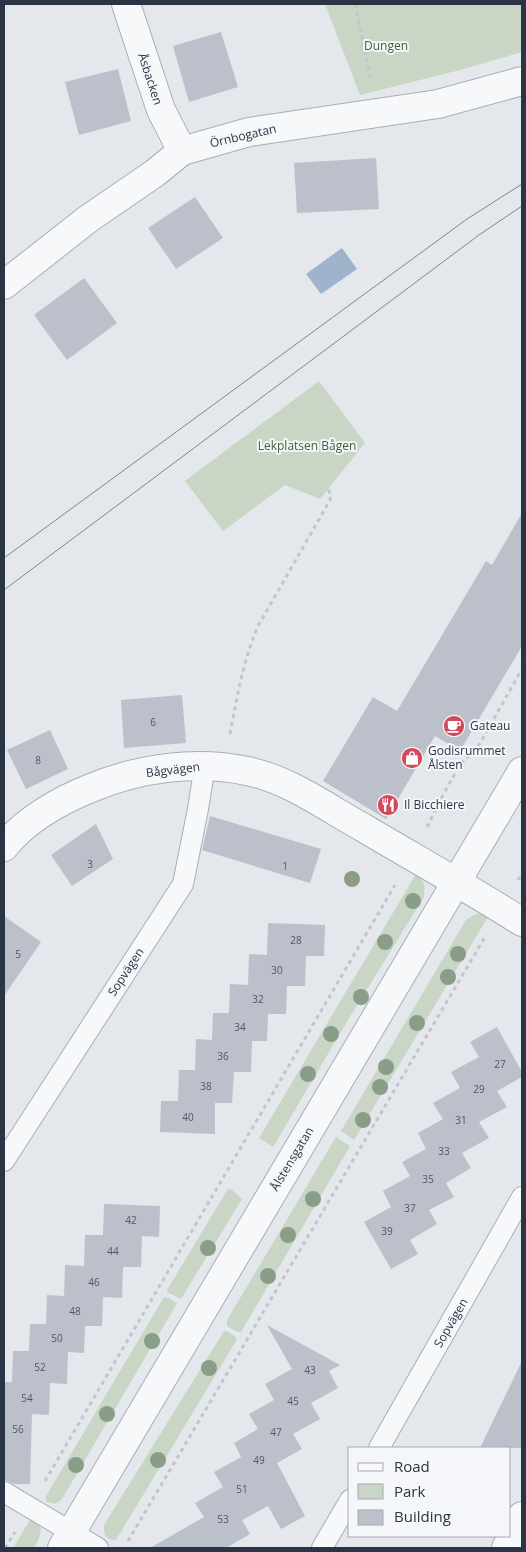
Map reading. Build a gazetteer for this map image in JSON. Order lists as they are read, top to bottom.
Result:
{
  "streets": {
    "street": [
      "Åsbacken",
      "Örnbogatan",
      "Bågvägen",
      "Ålstensgatan"
    ],
    "lane": ["Sopvägen"]
  },
  "crossings": [
    ["Åsbacken", "Örnbogatan"],
    ["Bågvägen", "Sopvägen"],
    ["Bågvägen", "Ålstensgatan"]
  ],
  "parks": ["Dungen", "Lekplatsen Bågen"],
  "places": {
    "cafe": ["Gateau"],
    "shop": ["Godisrummet Ålsten"],
    "restaurant": ["Il Bicchiere"]
  },
  "house_numbers": [
    "6",
    "8",
    "3",
    "1",
    "28",
    "5",
    "30",
    "32",
    "34",
    "36",
    "27",
    "38",
    "29",
    "40",
    "31",
    "33",
    "35",
    "37",
    "42",
    "39",
    "44",
    "46",
    "48",
    "50",
    "52",
    "43",
    "54",
    "45",
    "56",
    "47",
    "49",
    "51",
    "53"
  ],
  "legend": ["Road", "Park", "Building"]
}
